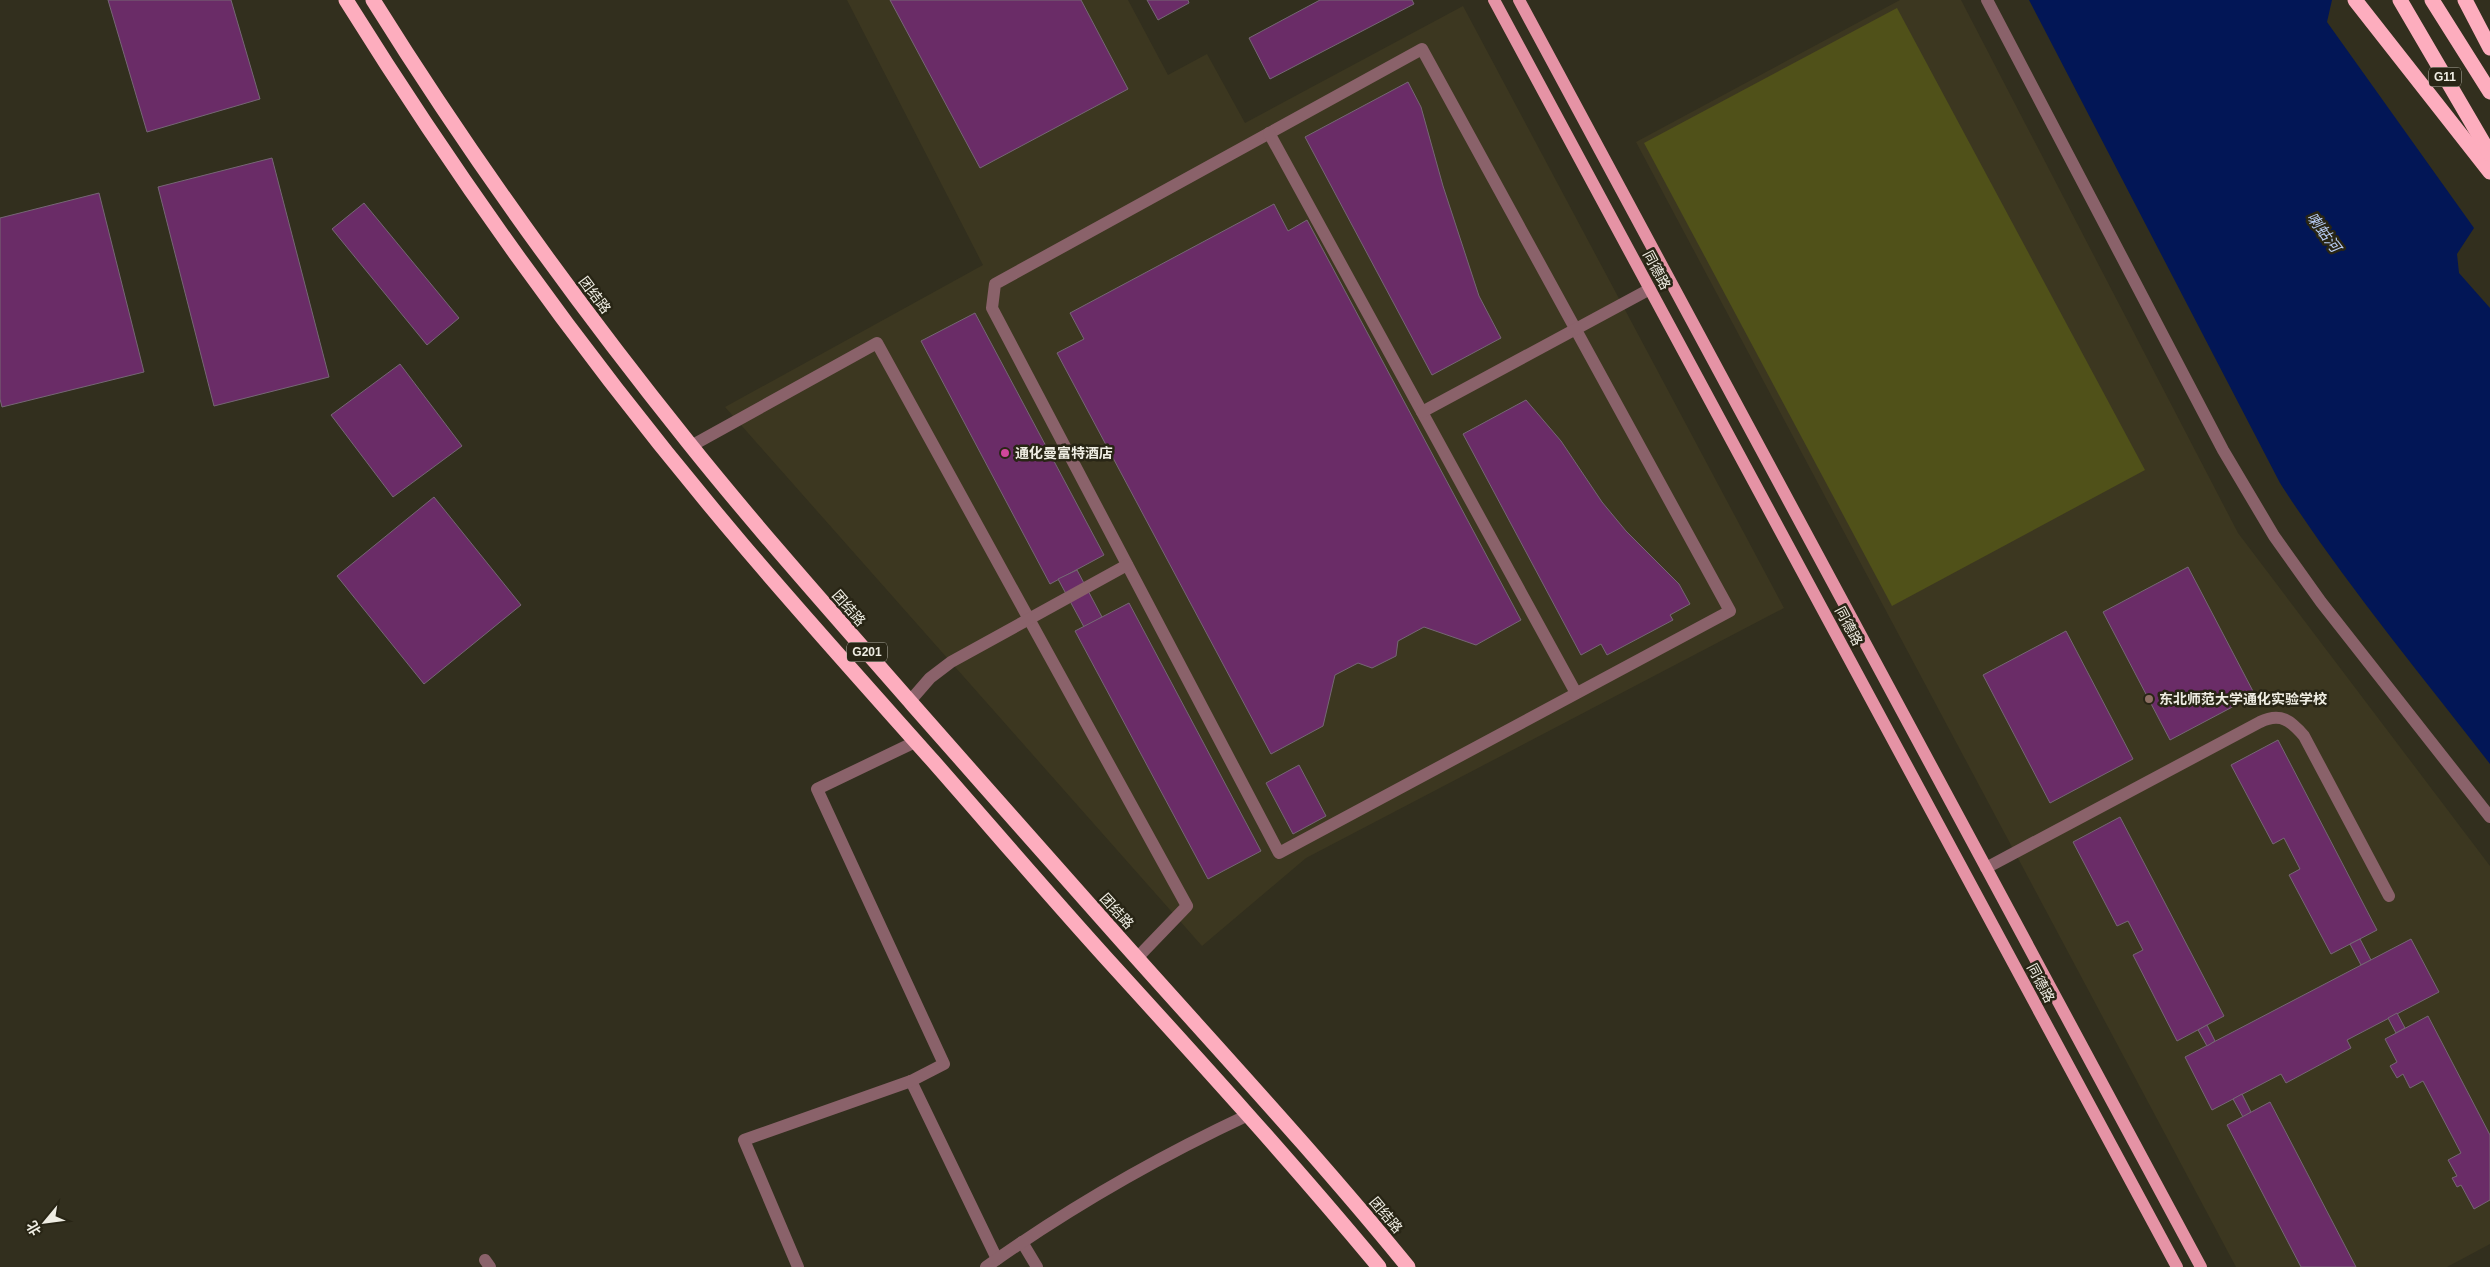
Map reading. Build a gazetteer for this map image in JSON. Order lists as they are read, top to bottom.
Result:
{
  "streets": {
    "highway": ["G11", "团结路", "G201"],
    "main road": ["同德路"]
  },
  "water": ["喇蛄河"],
  "places": ["通化曼富特酒店", "东北师范大学通化实验学校"],
  "north": "bottom left"
}
